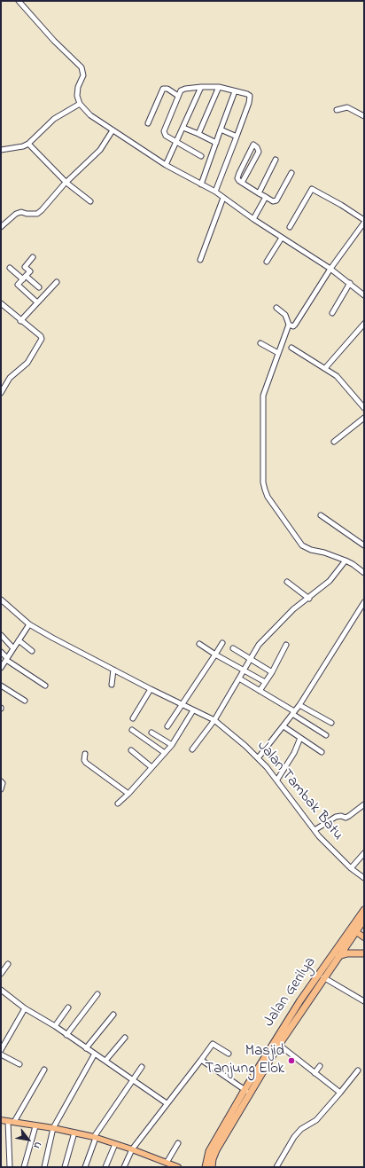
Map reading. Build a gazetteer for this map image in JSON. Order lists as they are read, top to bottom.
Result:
{
  "streets": {
    "highway": ["Jalan Gerilya"],
    "street": ["Jalan Tambak Batu"]
  },
  "places": ["Masjid Tanjung Elok"],
  "north": "bottom right"
}
